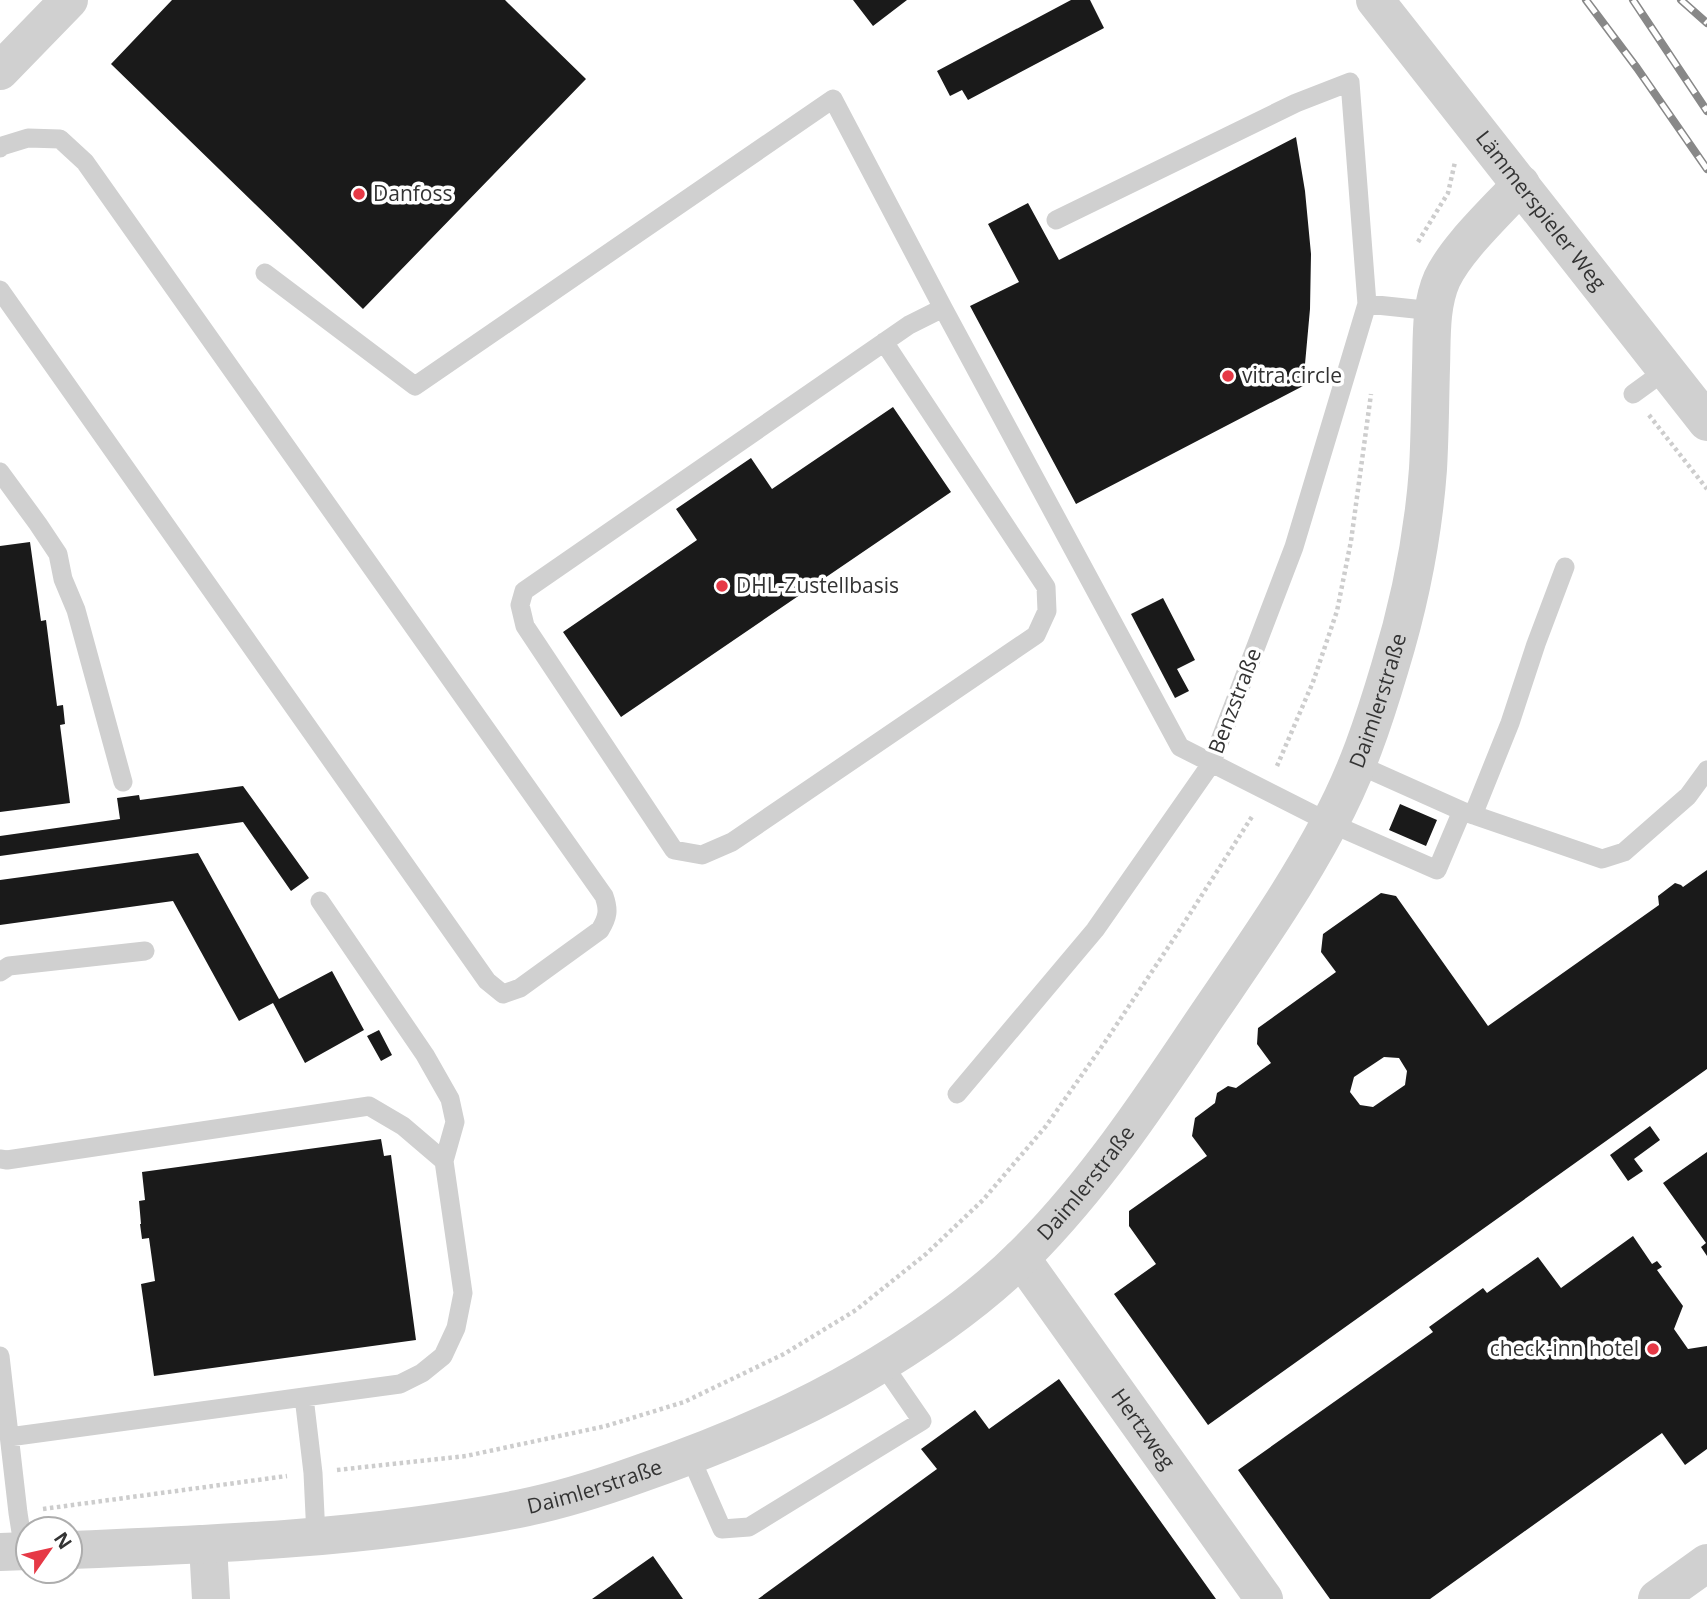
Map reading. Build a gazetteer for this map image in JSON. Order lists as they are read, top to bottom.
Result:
{
  "streets": {
    "street": ["Lämmerspieler Weg", "Daimlerstraße", "Hertzweg"],
    "lane": ["Benzstraße"]
  },
  "crossings": [
    ["Lämmerspieler Weg", "Daimlerstraße"],
    ["Daimlerstraße", "Hertzweg"]
  ],
  "places": [
    "Danfoss",
    "vitra.circle",
    "DHL-Zustellbasis",
    "check-inn hotel"
  ],
  "north": "top right"
}
